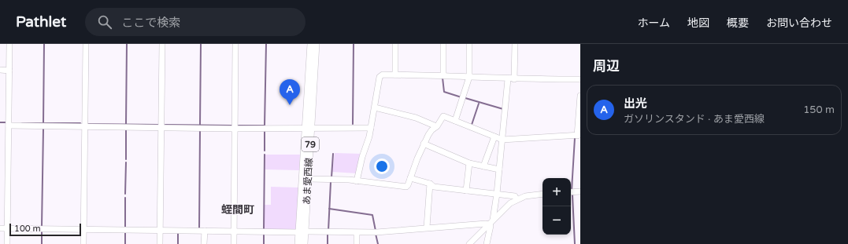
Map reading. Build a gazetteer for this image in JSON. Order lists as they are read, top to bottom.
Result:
{
  "streets": {
    "main road": ["79", "あま愛西線"]
  },
  "districts": ["蛭間町"],
  "scale_bar": "100 m",
  "page": {
    "header": "Pathlet",
    "search": "ここで検索",
    "nav": [
      "ホーム",
      "地図",
      "概要",
      "お問い合わせ"
    ],
    "heading": "周辺",
    "pins": "A",
    "list": [
      {
        "mark": "A",
        "name": "出光",
        "note": "ガソリンスタンド · あま愛西線",
        "value": "150 m"
      }
    ],
    "map_buttons": ["+", "−"],
    "scale": "100 m"
  }
}
